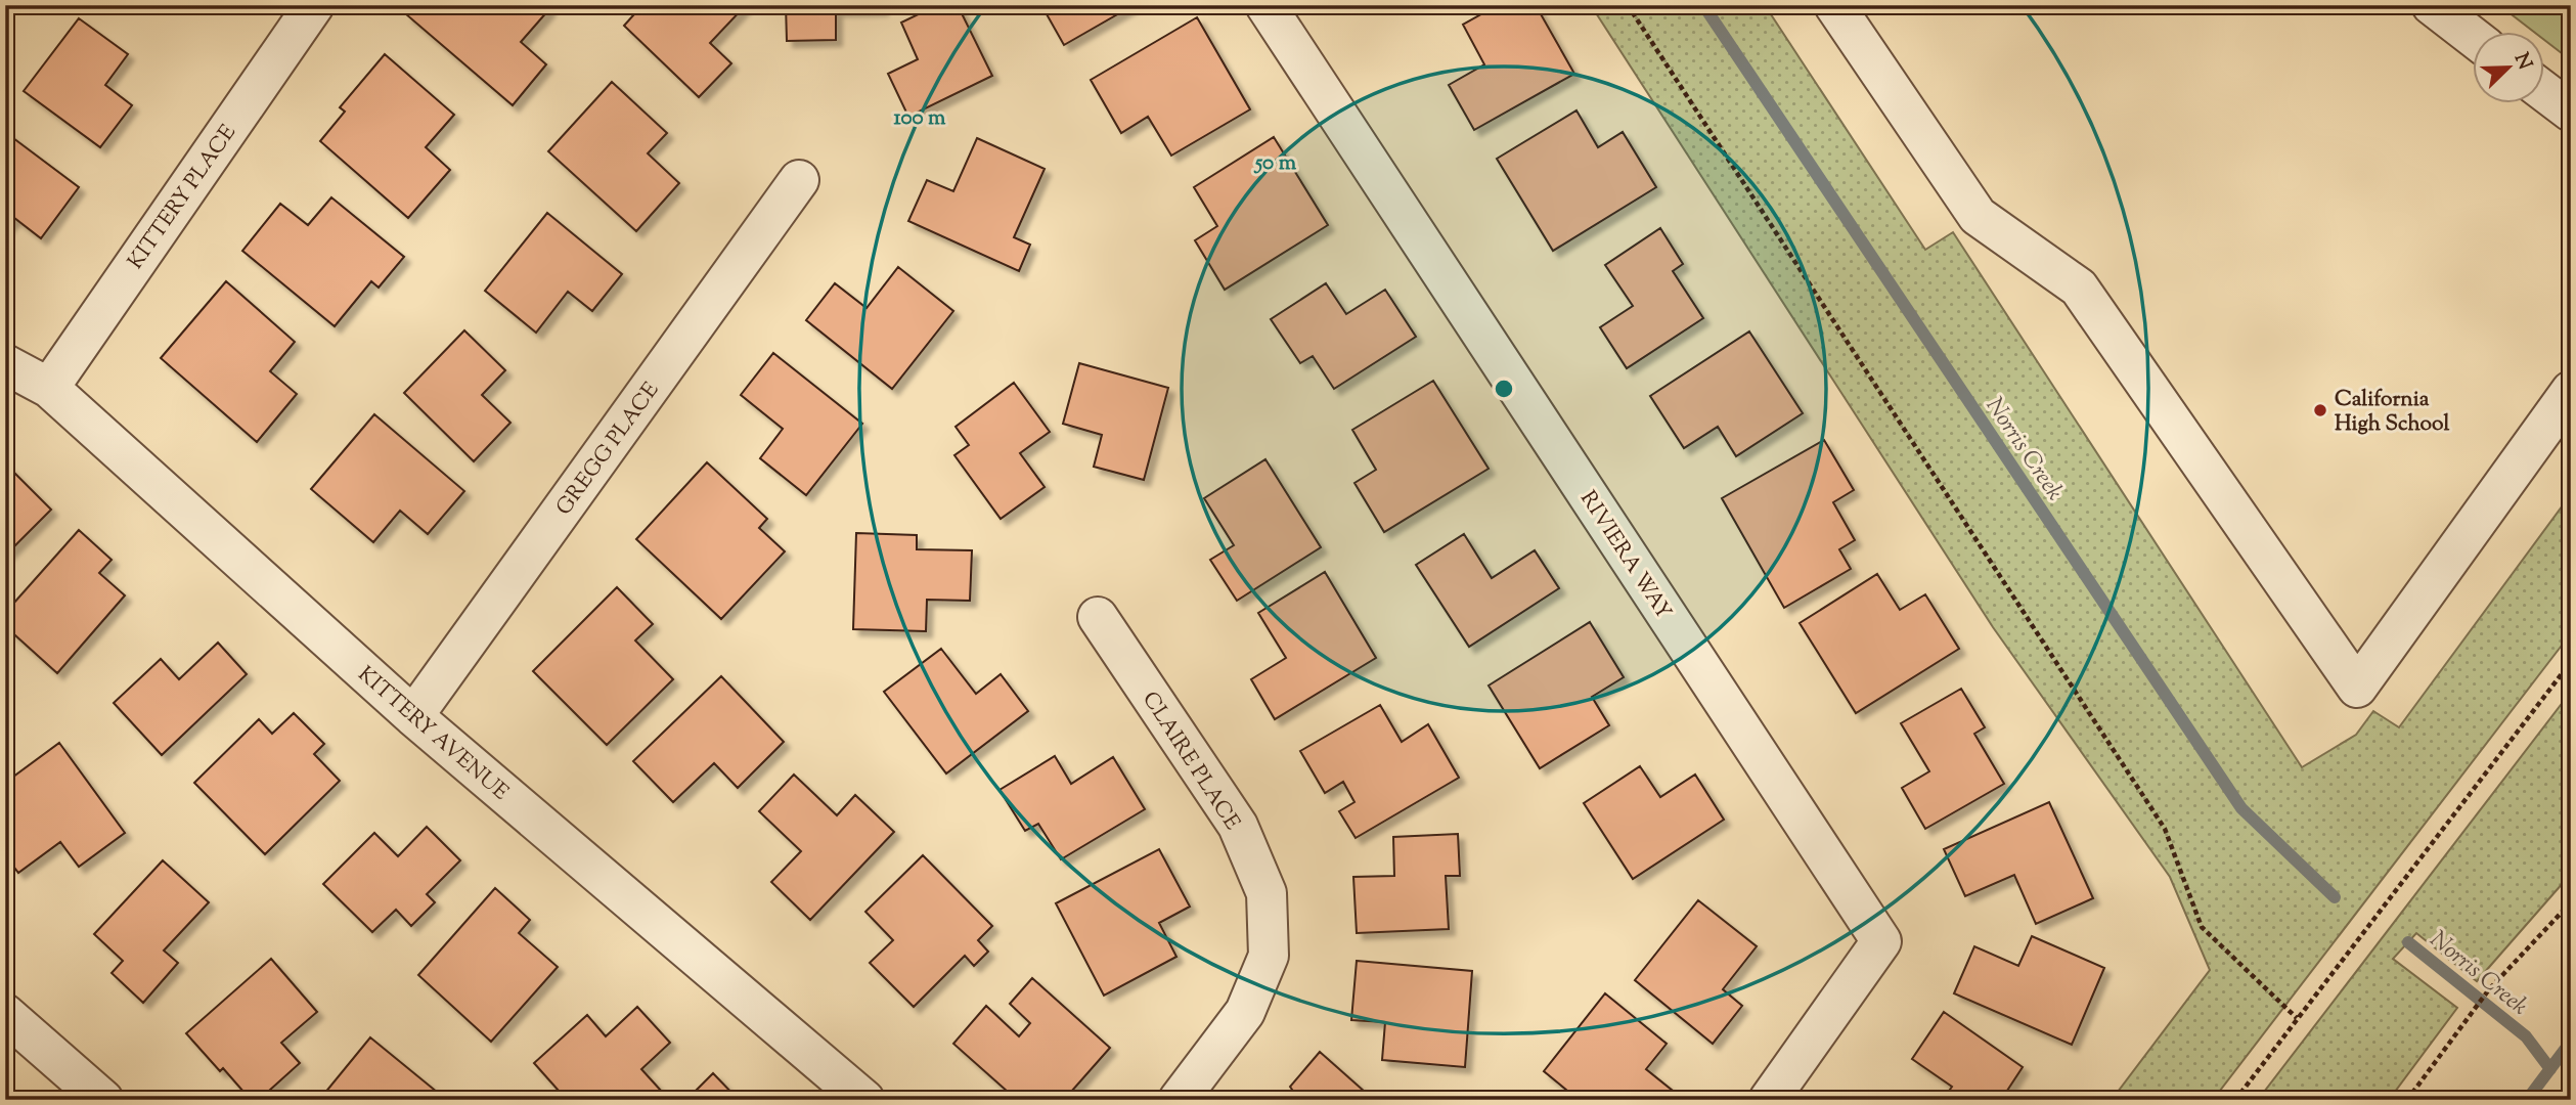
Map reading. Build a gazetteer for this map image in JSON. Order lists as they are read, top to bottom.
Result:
{
  "streets": {
    "street": [
      "KITTERY PLACE",
      "GREGG PLACE",
      "RIVIERA WAY",
      "KITTERY AVENUE",
      "CLAIRE PLACE"
    ]
  },
  "crossings": [
    ["KITTERY PLACE", "KITTERY AVENUE"],
    ["GREGG PLACE", "KITTERY AVENUE"]
  ],
  "water": ["Norris Creek"],
  "places": ["California High School"],
  "north": "top right",
  "rings": ["100 m", "50 m"]
}
